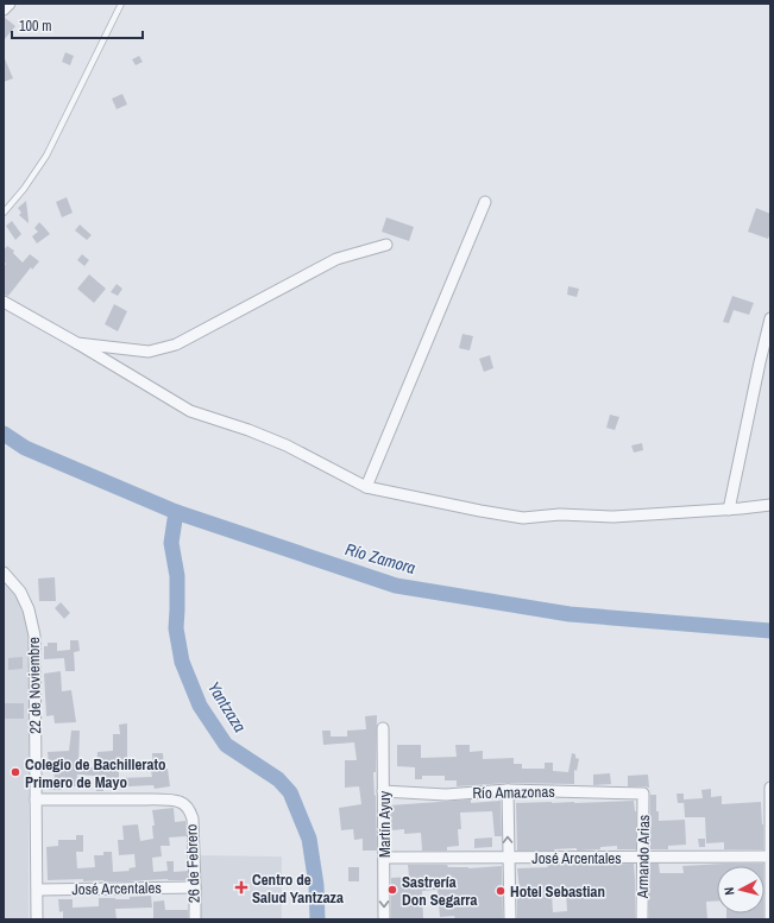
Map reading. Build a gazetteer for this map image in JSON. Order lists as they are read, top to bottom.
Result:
{
  "streets": {
    "street": [
      "22 de Noviembre",
      "Río Amazonas",
      "Martín Ayuy",
      "Armando Arias",
      "José Arcentales",
      "26 de Febrero"
    ]
  },
  "crossings": [
    ["22 de Noviembre", "José Arcentales"],
    ["22 de Noviembre", "26 de Febrero"],
    ["Río Amazonas", "Martín Ayuy"],
    ["Río Amazonas", "Armando Arias"],
    ["Martín Ayuy", "José Arcentales"],
    ["Armando Arias", "José Arcentales"],
    ["José Arcentales", "26 de Febrero"]
  ],
  "water": ["Río Zamora", "Yantzaza"],
  "places": {
    "other": ["Colegio de Bachillerato Primero de Mayo", "Sastrería Don Segarra", "Hotel Sebastian"],
    "health": ["Centro de Salud Yantzaza"]
  },
  "scale_bar": "100 m",
  "north": "left"
}
